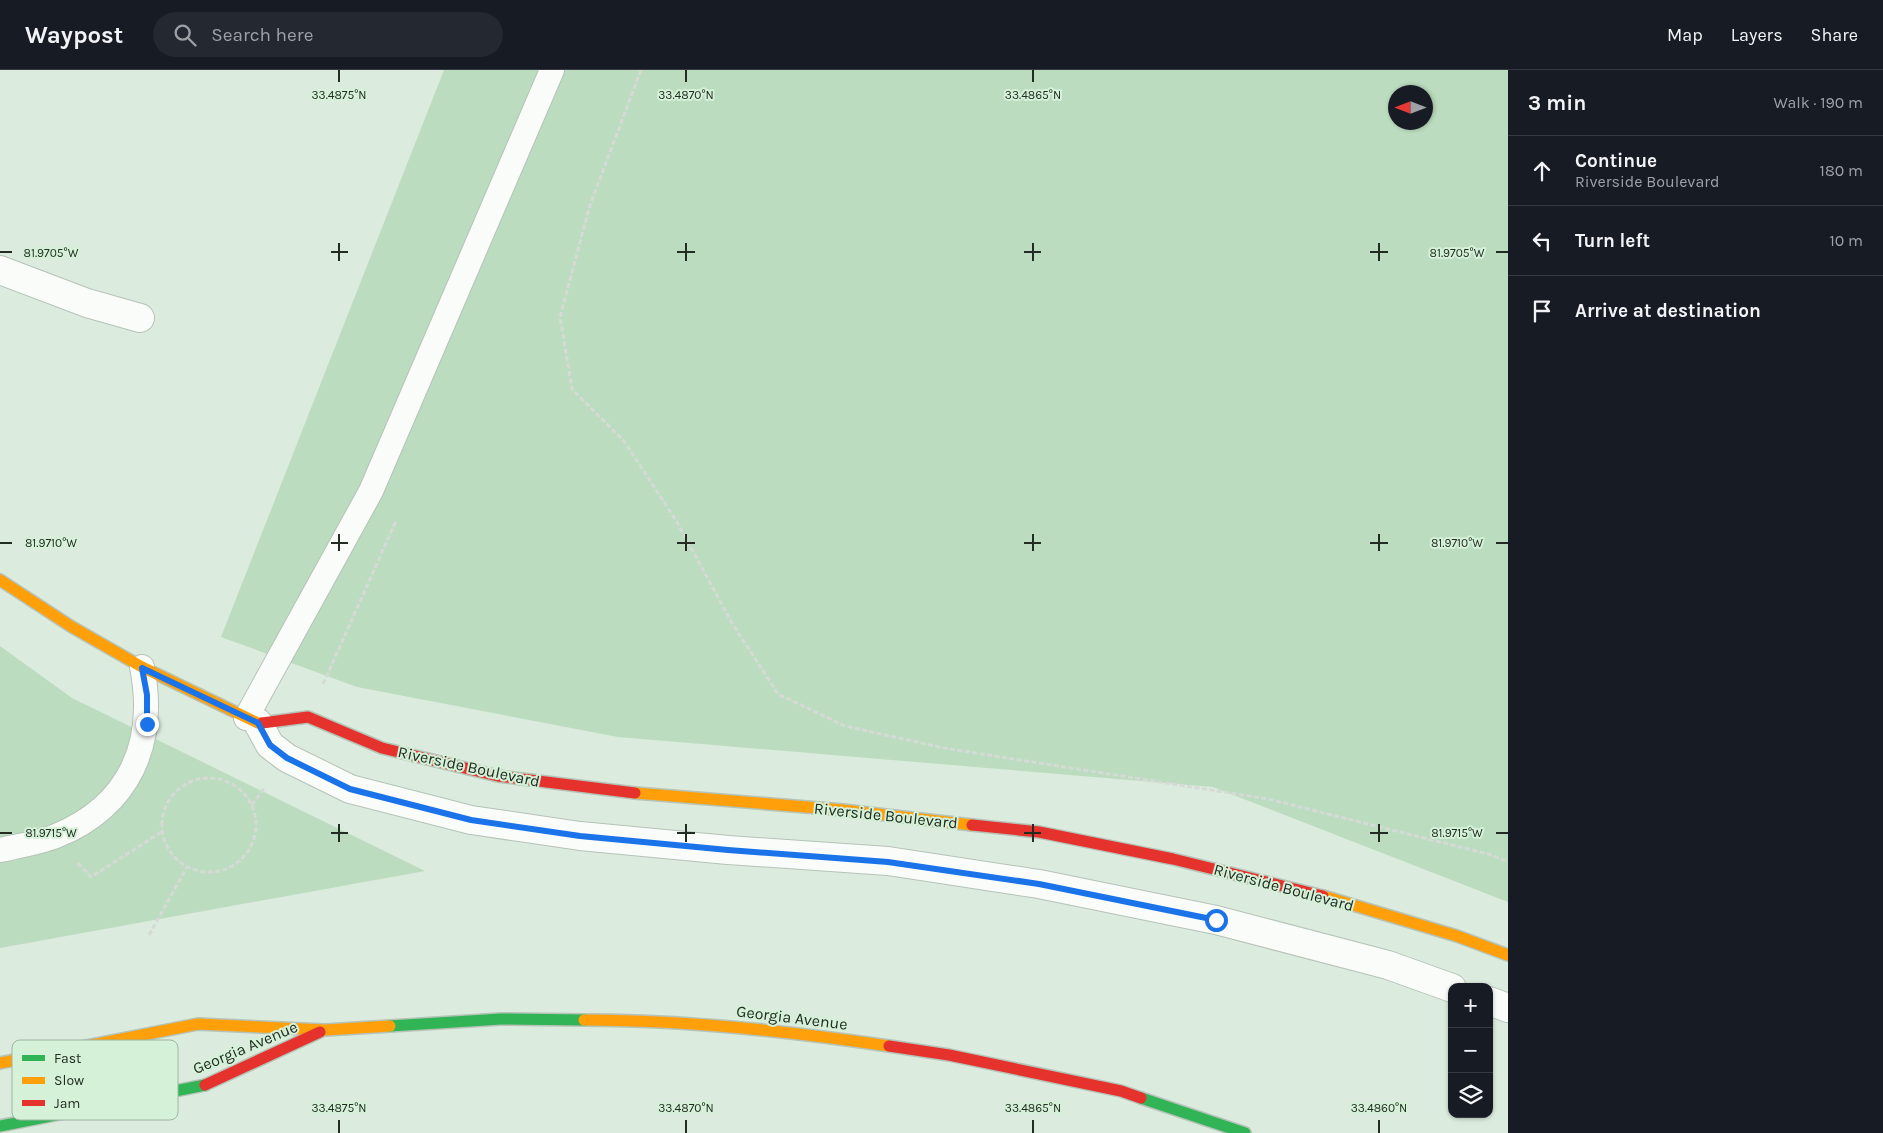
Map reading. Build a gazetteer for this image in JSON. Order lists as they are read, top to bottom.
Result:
{
  "streets": {
    "main road": ["Riverside Boulevard", "Georgia Avenue"]
  },
  "legend": ["Fast", "Slow", "Jam"],
  "north": "left",
  "page": {
    "header": "Waypost",
    "search": "Search here",
    "nav": ["Map", "Layers", "Share"],
    "heading": ["3 min", "Walk · 190 m"],
    "list": [
      ["Continue", "Riverside Boulevard", "180 m"],
      ["Turn left", "10 m"],
      "Arrive at destination"
    ],
    "map_buttons": ["+", "−"]
  },
  "coordinates": [
    "33.4875°N",
    "33.4870°N",
    "33.4865°N",
    "81.9705°W",
    "81.9710°W",
    "81.9715°W",
    "33.4860°N"
  ]
}
